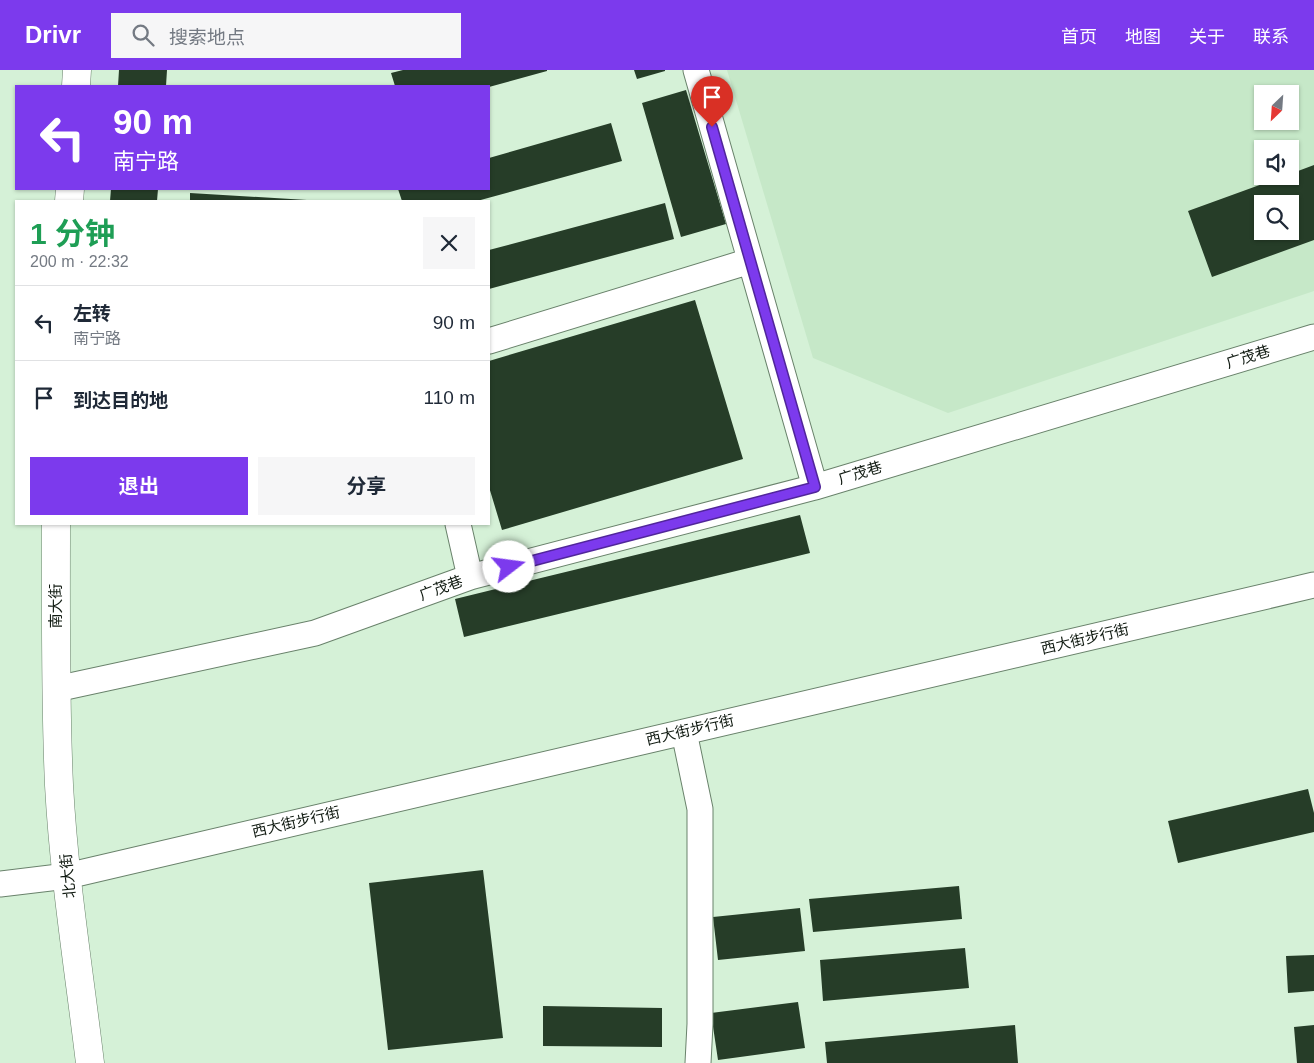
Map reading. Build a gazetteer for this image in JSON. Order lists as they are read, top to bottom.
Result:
{
  "streets": {
    "street": [
      "广茂巷",
      "南大街",
      "西大街步行街",
      "北大街"
    ]
  },
  "crossings": [
    ["广茂巷", "南大街"],
    ["广茂巷", "北大街"],
    ["南大街", "北大街"],
    ["西大街步行街", "北大街"]
  ],
  "north": "bottom left",
  "page": {
    "header": "Drivr",
    "search": "搜索地点",
    "nav": [
      "首页",
      "地图",
      "关于",
      "联系"
    ],
    "turn": ["90 m", "南宁路"],
    "heading": ["1 分钟", "200 m · 22:32"],
    "list": [
      {
        "name": "左转",
        "note": "南宁路",
        "value": "90 m"
      },
      {
        "name": "到达目的地",
        "value": "110 m"
      }
    ],
    "buttons": ["退出", "分享"]
  }
}
